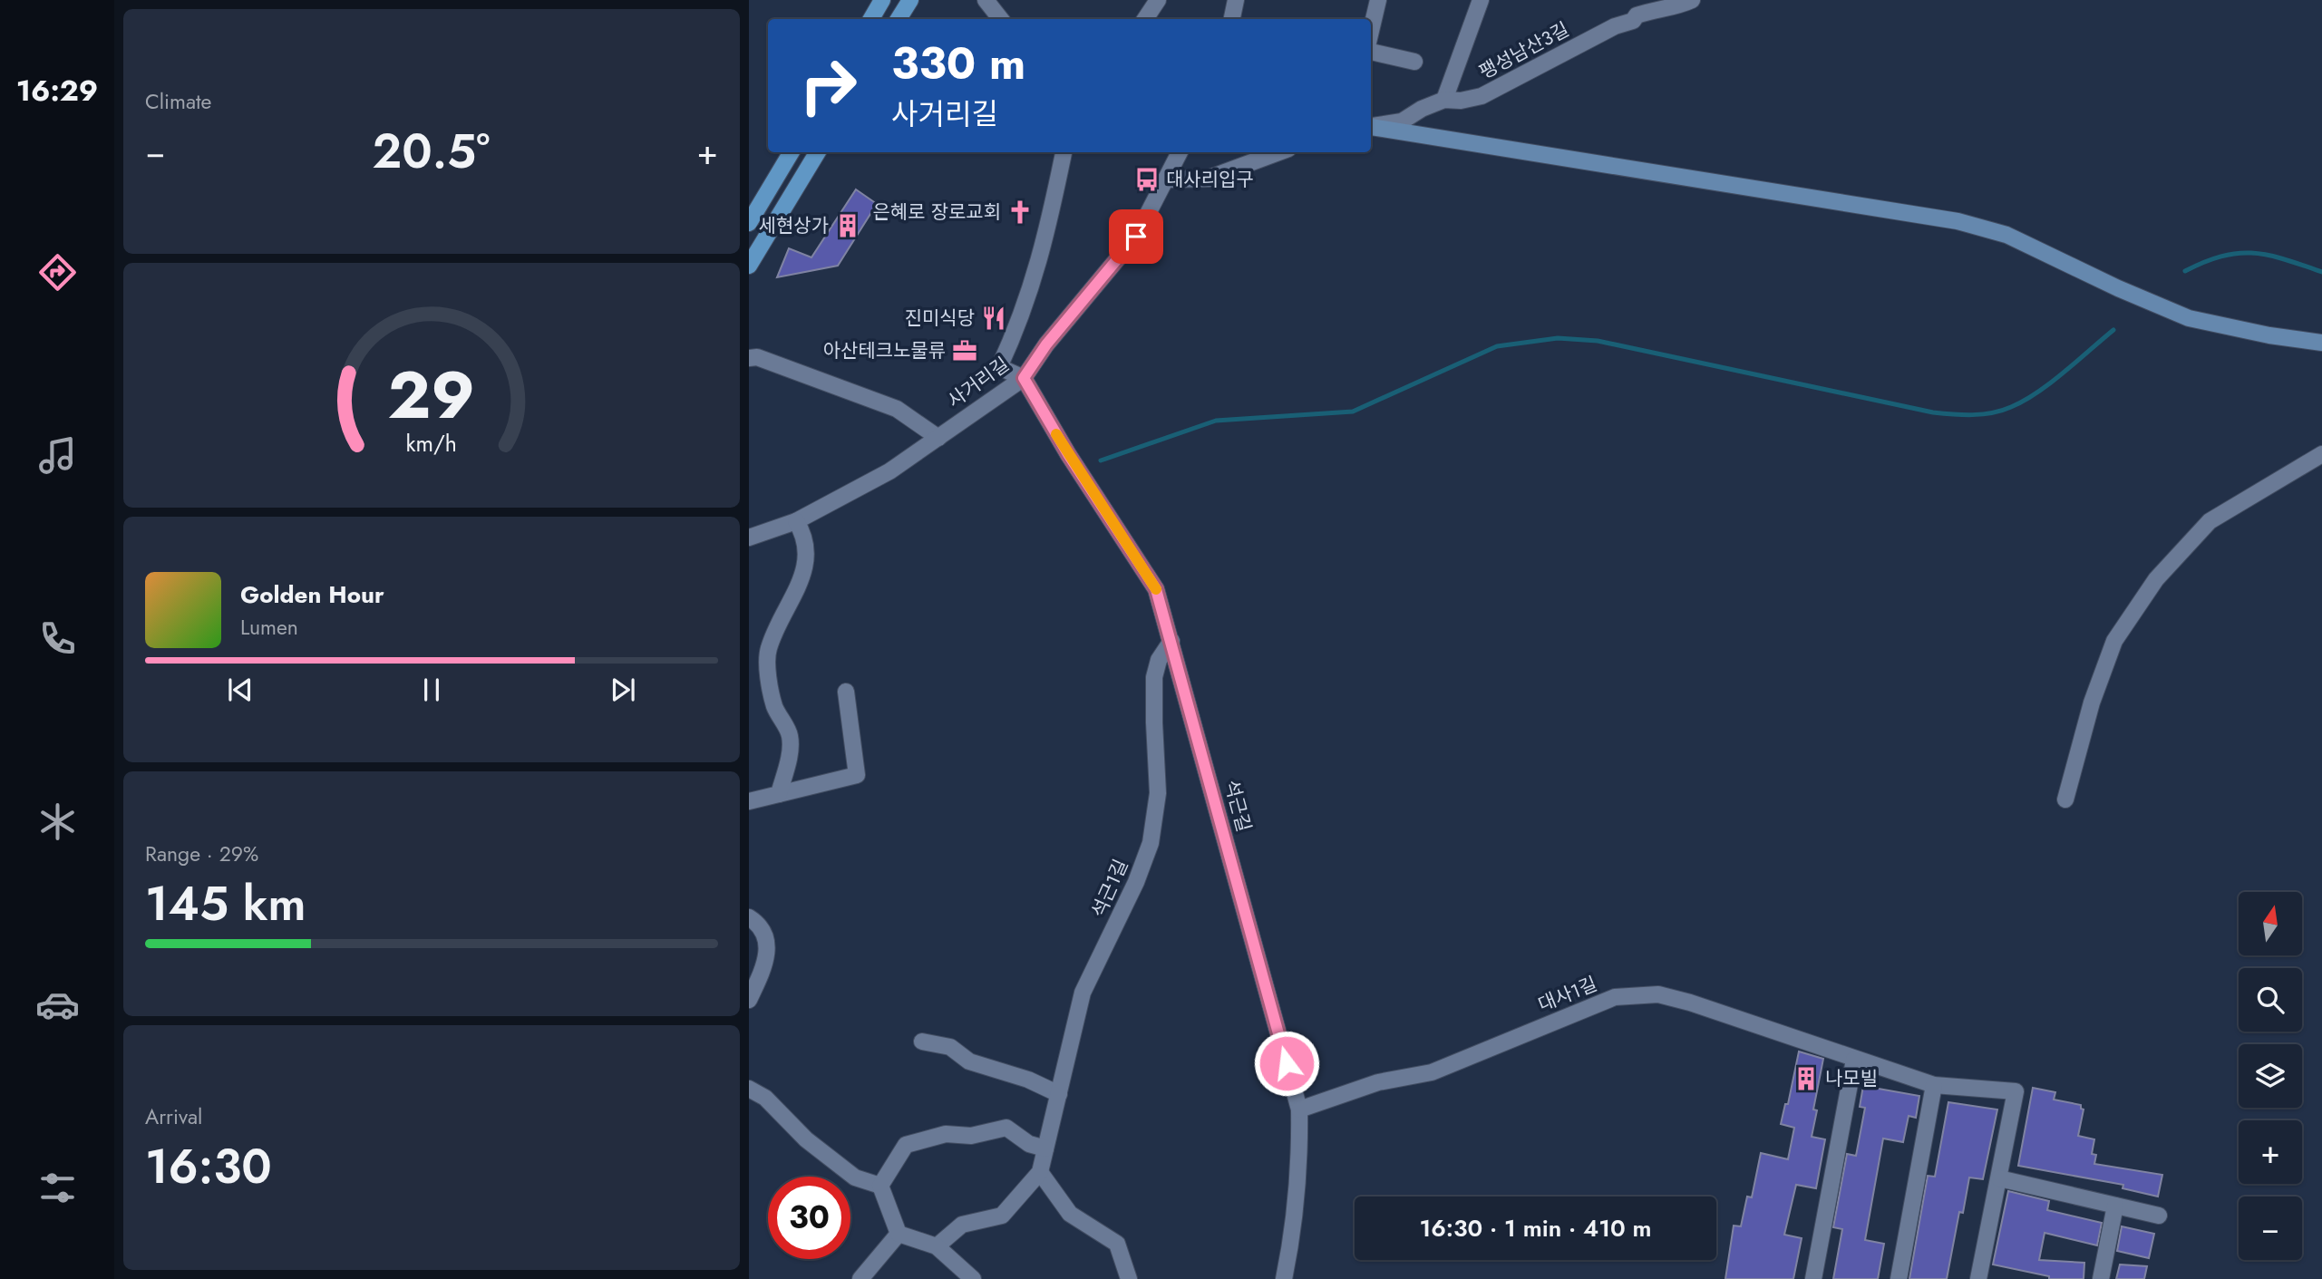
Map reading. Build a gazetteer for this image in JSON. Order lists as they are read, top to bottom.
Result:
{
  "streets": {
    "street": [
      "팽성남산3길",
      "사거리길",
      "석근길",
      "석근1길",
      "대사1길"
    ]
  },
  "crossings": [
    ["사거리길", "석근길"],
    ["석근길", "석근1길"],
    ["석근길", "대사1길"]
  ],
  "places": {
    "bus stop": ["대사리입구"],
    "church": ["은혜로 장로교회"],
    "building": ["세현상가", "나모빌"],
    "restaurant": ["진미식당"],
    "office": ["아산테크노물류"]
  },
  "north": "top",
  "page": {
    "tabs": "16:29",
    "tile": [
      "Climate",
      ["Range · 29%", "145 km"],
      ["Arrival", "16:30"]
    ],
    "turn": ["330 m", "사거리길"],
    "heat": ["−", "20.5°", "+"],
    "song": ["Golden Hour", "Lumen"],
    "map_buttons": ["+", "−"],
    "limit": "30",
    "trip": "16:30 · 1 min · 410 m",
    "gauge": ["29", "km/h"]
  }
}
